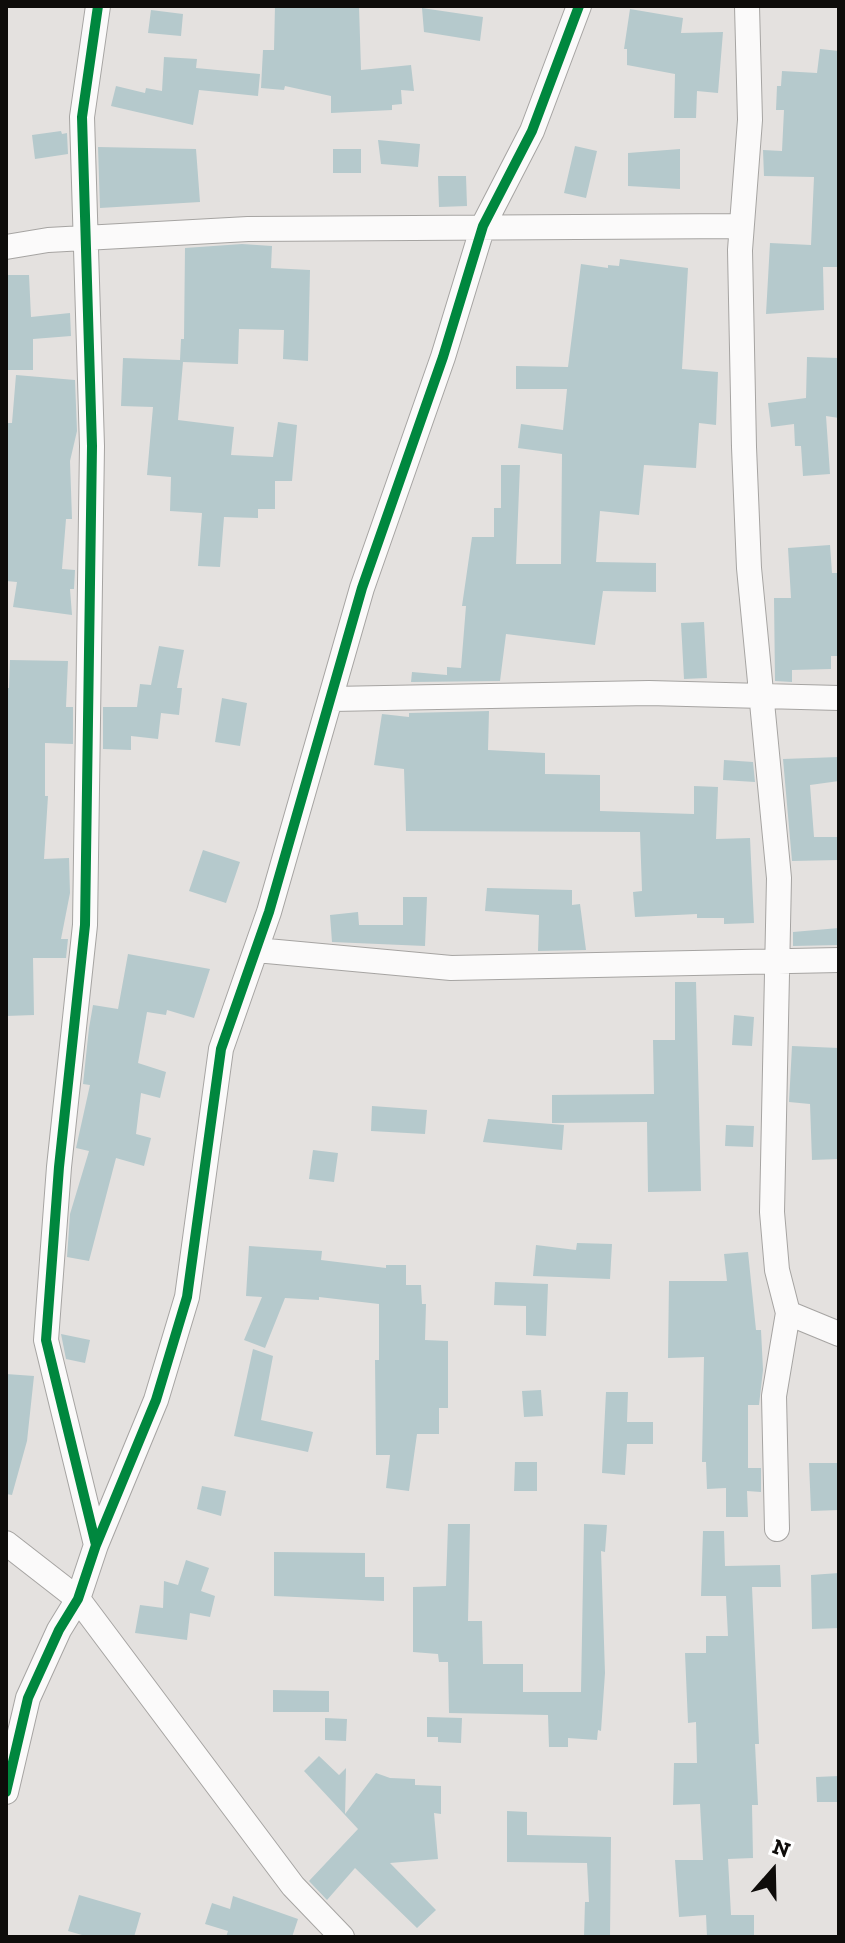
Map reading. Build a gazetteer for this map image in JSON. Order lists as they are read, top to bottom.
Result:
{
  "north": "top"
}
